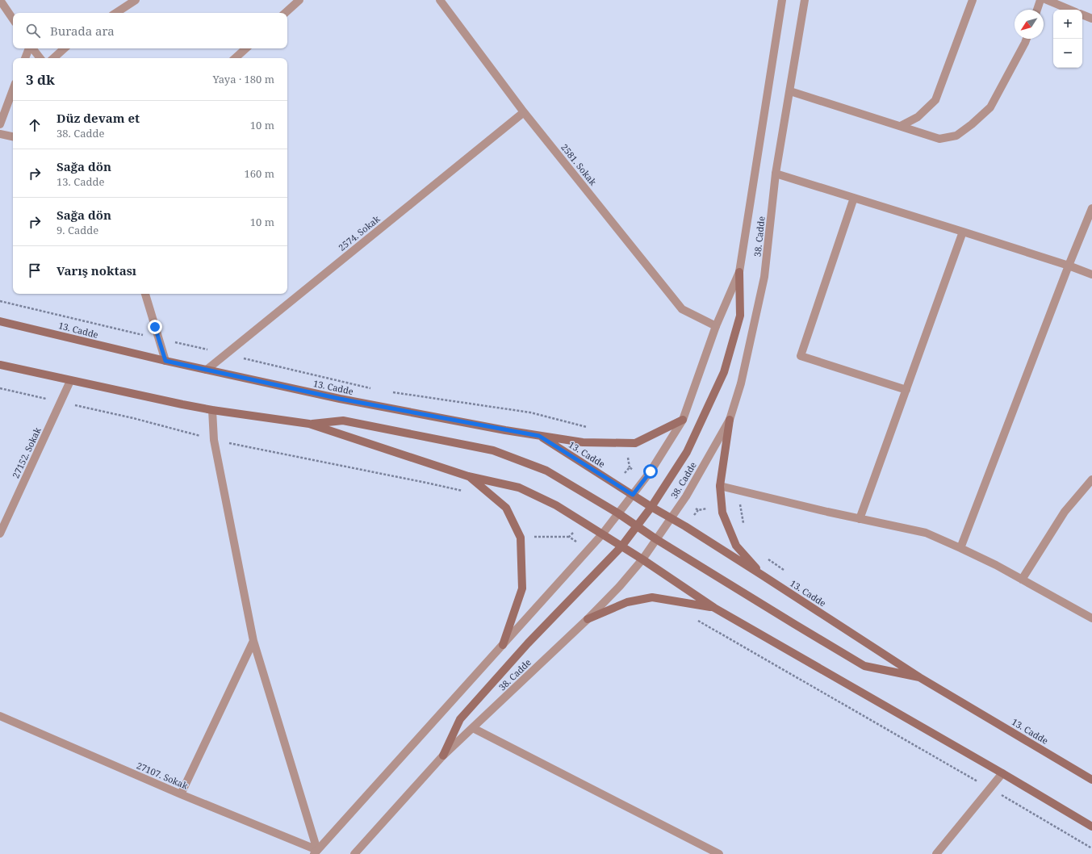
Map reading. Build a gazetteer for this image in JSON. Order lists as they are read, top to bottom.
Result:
{
  "streets": {
    "main road": ["13. Cadde"],
    "street": [
      "2581. Sokak",
      "2574. Sokak",
      "38. Cadde",
      "27152. Sokak",
      "27107. Sokak"
    ]
  },
  "crossings": [
    ["2581. Sokak", "2574. Sokak"],
    ["2581. Sokak", "38. Cadde"],
    ["2574. Sokak", "13. Cadde"],
    ["38. Cadde", "13. Cadde"],
    ["38. Cadde", "27107. Sokak"]
  ],
  "north": "bottom left",
  "page": {
    "map_buttons": ["+", "−"],
    "search": "Burada ara",
    "heading": ["3 dk", "Yaya · 180 m"],
    "list": [
      ["Düz devam et", "38. Cadde", "10 m"],
      ["Sağa dön", "13. Cadde", "160 m"],
      ["Sağa dön", "9. Cadde", "10 m"],
      "Varış noktası"
    ]
  }
}
